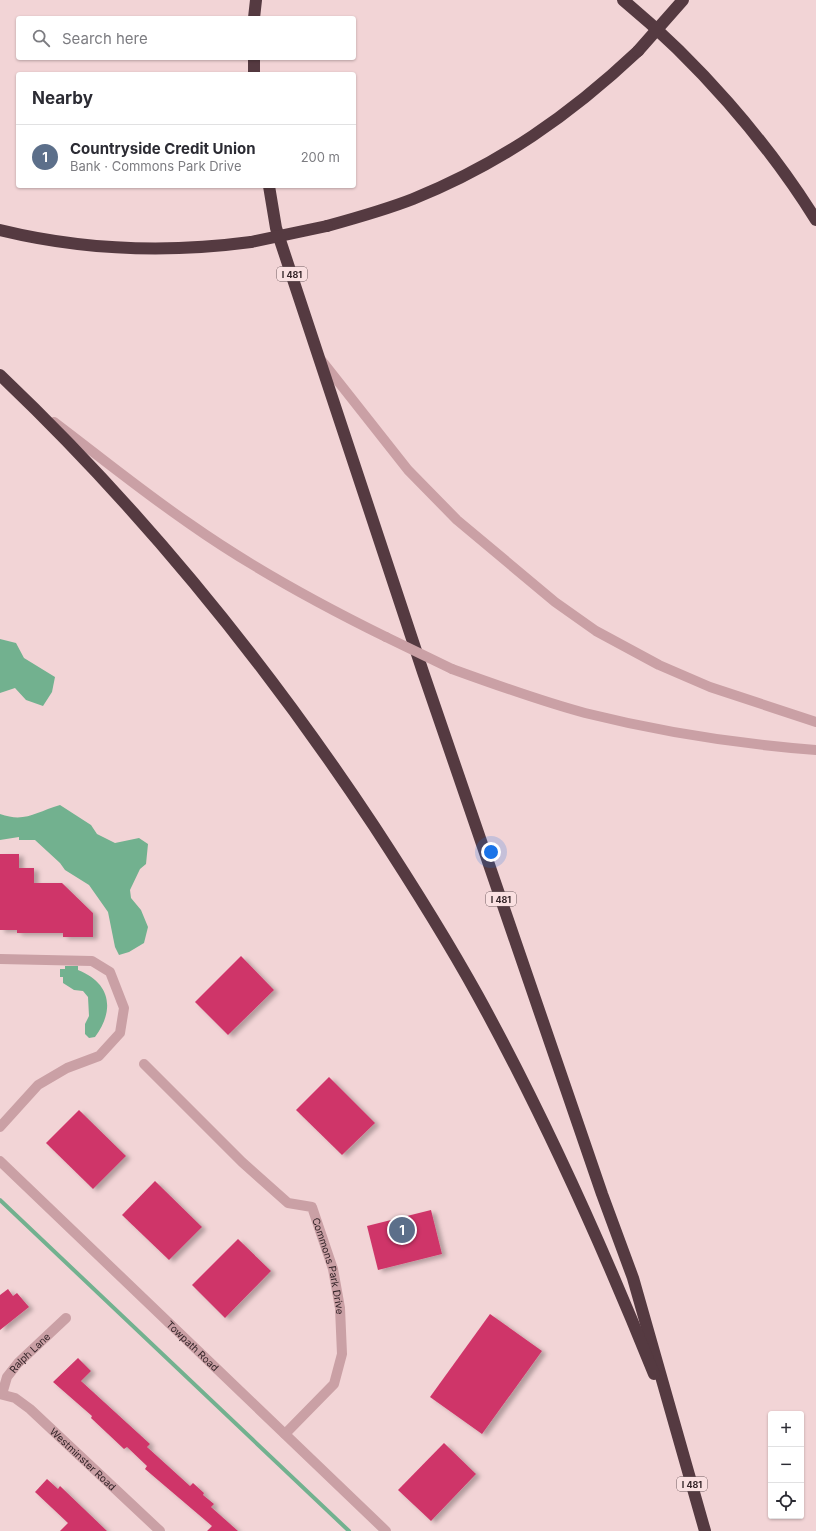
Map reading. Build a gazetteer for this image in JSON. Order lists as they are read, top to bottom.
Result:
{
  "streets": {
    "highway": ["I 481"],
    "street": [
      "Commons Park Drive",
      "Towpath Road",
      "Ralph Lane",
      "Westminster Road"
    ]
  },
  "crossings": [
    ["Commons Park Drive", "Towpath Road"],
    ["Ralph Lane", "Westminster Road"]
  ],
  "page": {
    "search": "Search here",
    "heading": "Nearby",
    "list": [
      {
        "mark": "1",
        "name": "Countryside Credit Union",
        "note": "Bank · Commons Park Drive",
        "value": "200 m"
      }
    ],
    "pins": "1",
    "map_buttons": ["+", "−"]
  }
}
